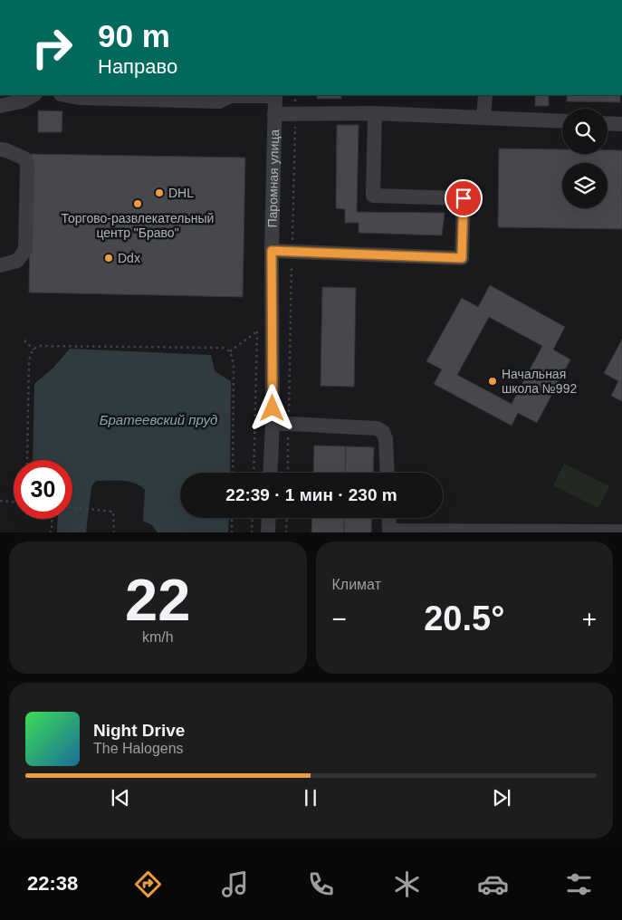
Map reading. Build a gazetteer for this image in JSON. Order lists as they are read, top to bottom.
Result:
{
  "streets": {
    "street": ["Паромная улица"]
  },
  "water": ["Братеевский пруд"],
  "places": [
    "DHL",
    "Торгово-развлекательный центр \"Браво\"",
    "Ddx",
    "Начальная школа №992"
  ],
  "page": {
    "turn": ["90 m", "Направо"],
    "limit": "30",
    "trip": "22:39 · 1 мин · 230 m",
    "tile": [
      ["22", "km/h"],
      "Климат"
    ],
    "heat": ["−", "20.5°", "+"],
    "song": ["Night Drive", "The Halogens"],
    "tabs": "22:38"
  }
}
